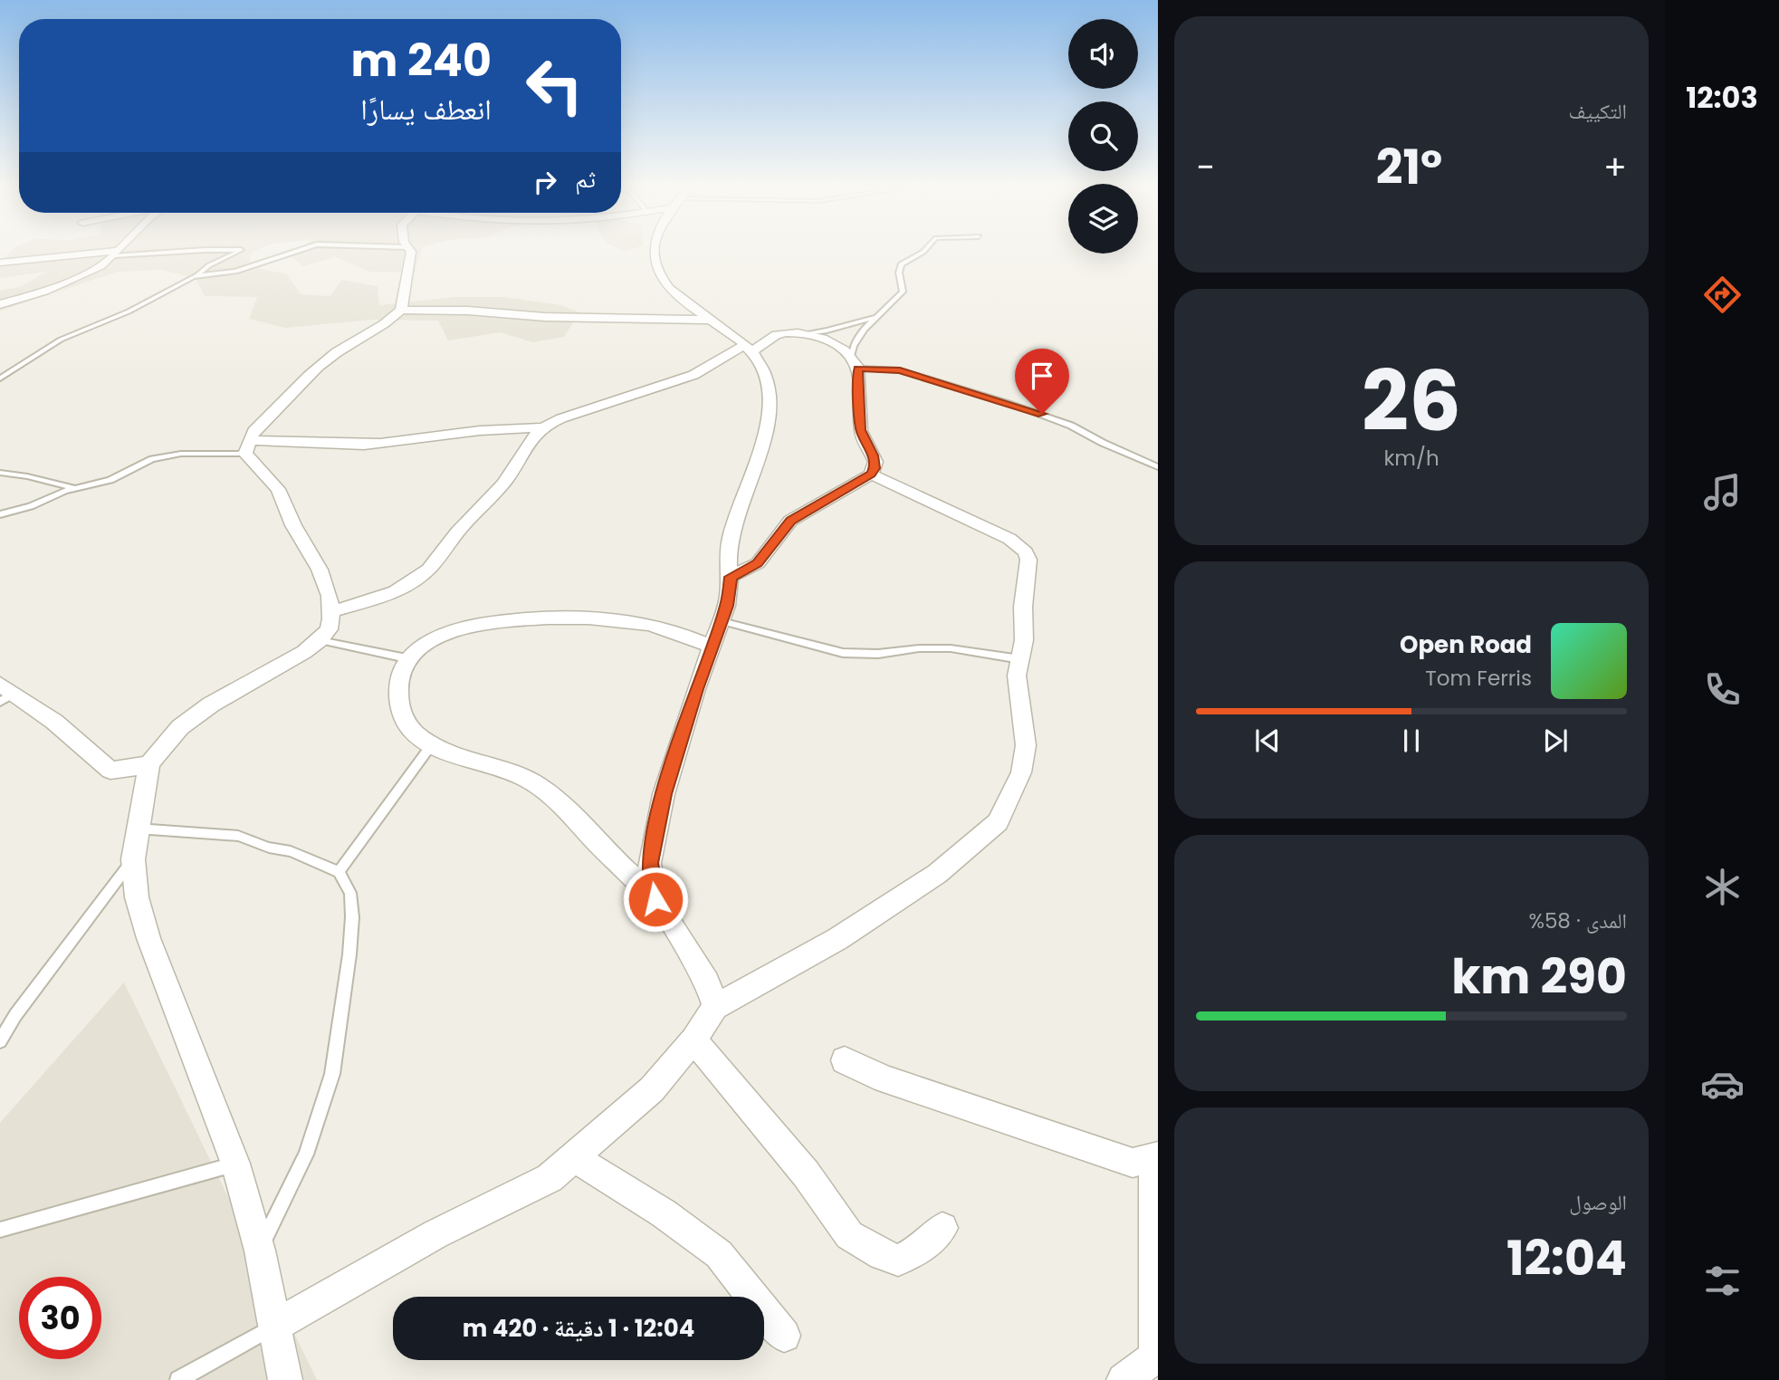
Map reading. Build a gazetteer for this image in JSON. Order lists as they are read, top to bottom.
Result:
{
  "page": {
    "tabs": "12:03",
    "tile": [
      "التكييف",
      ["26", "km/h"],
      ["المدى · 58%", "290 km"],
      ["الوصول", "12:04"]
    ],
    "turn": ["240 m", "انعطف يسارًا"],
    "heat": ["−", "21°", "+"],
    "then": "ثم",
    "song": ["Open Road", "Tom Ferris"],
    "limit": "30",
    "trip": "12:04 · 1 دقيقة · 420 m"
  }
}
